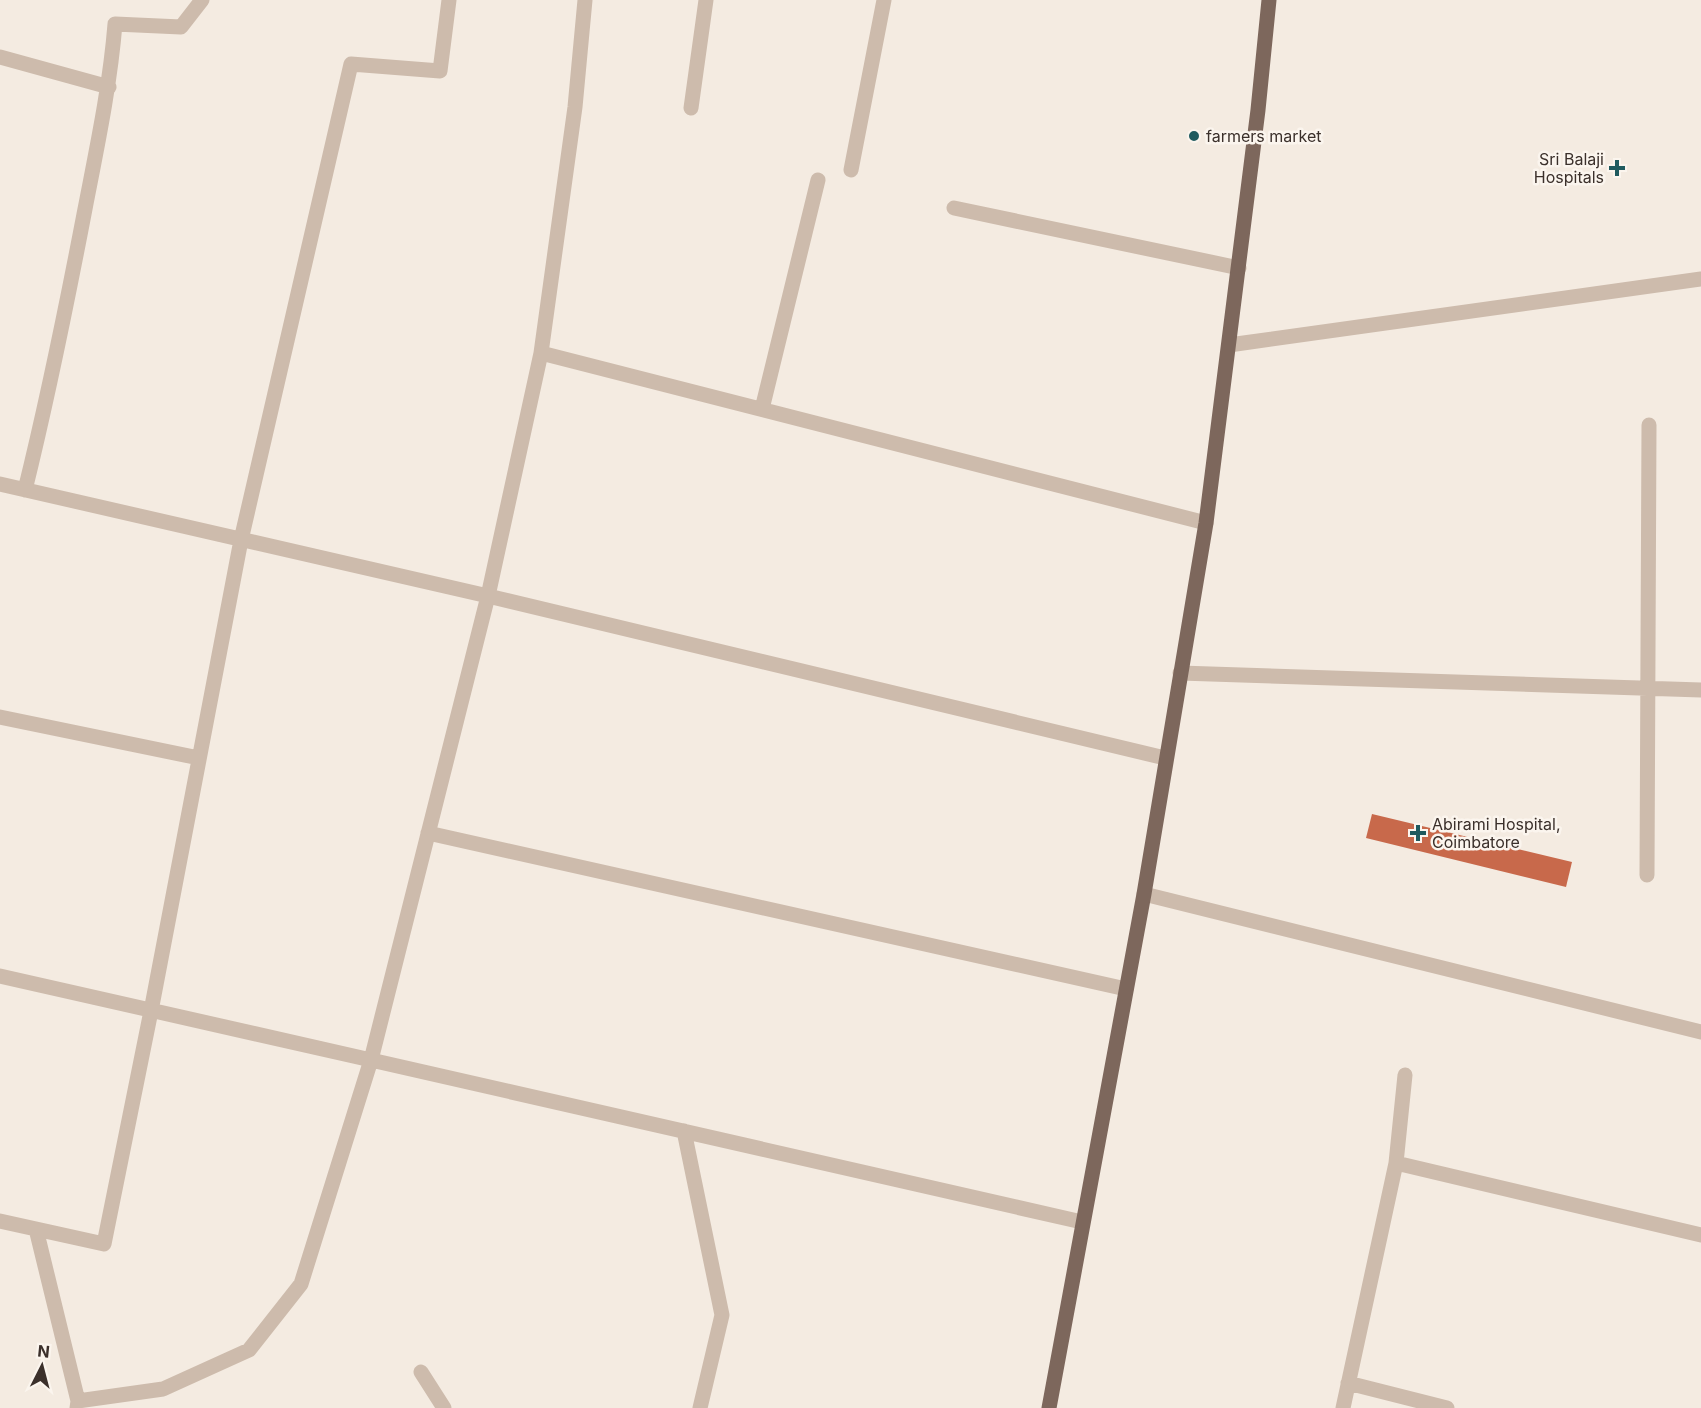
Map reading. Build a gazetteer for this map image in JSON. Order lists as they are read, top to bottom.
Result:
{
  "places": {
    "other": ["farmers market"],
    "health": ["Sri Balaji Hospitals", "Abirami Hospital, Coimbatore"]
  },
  "north": "top"
}
